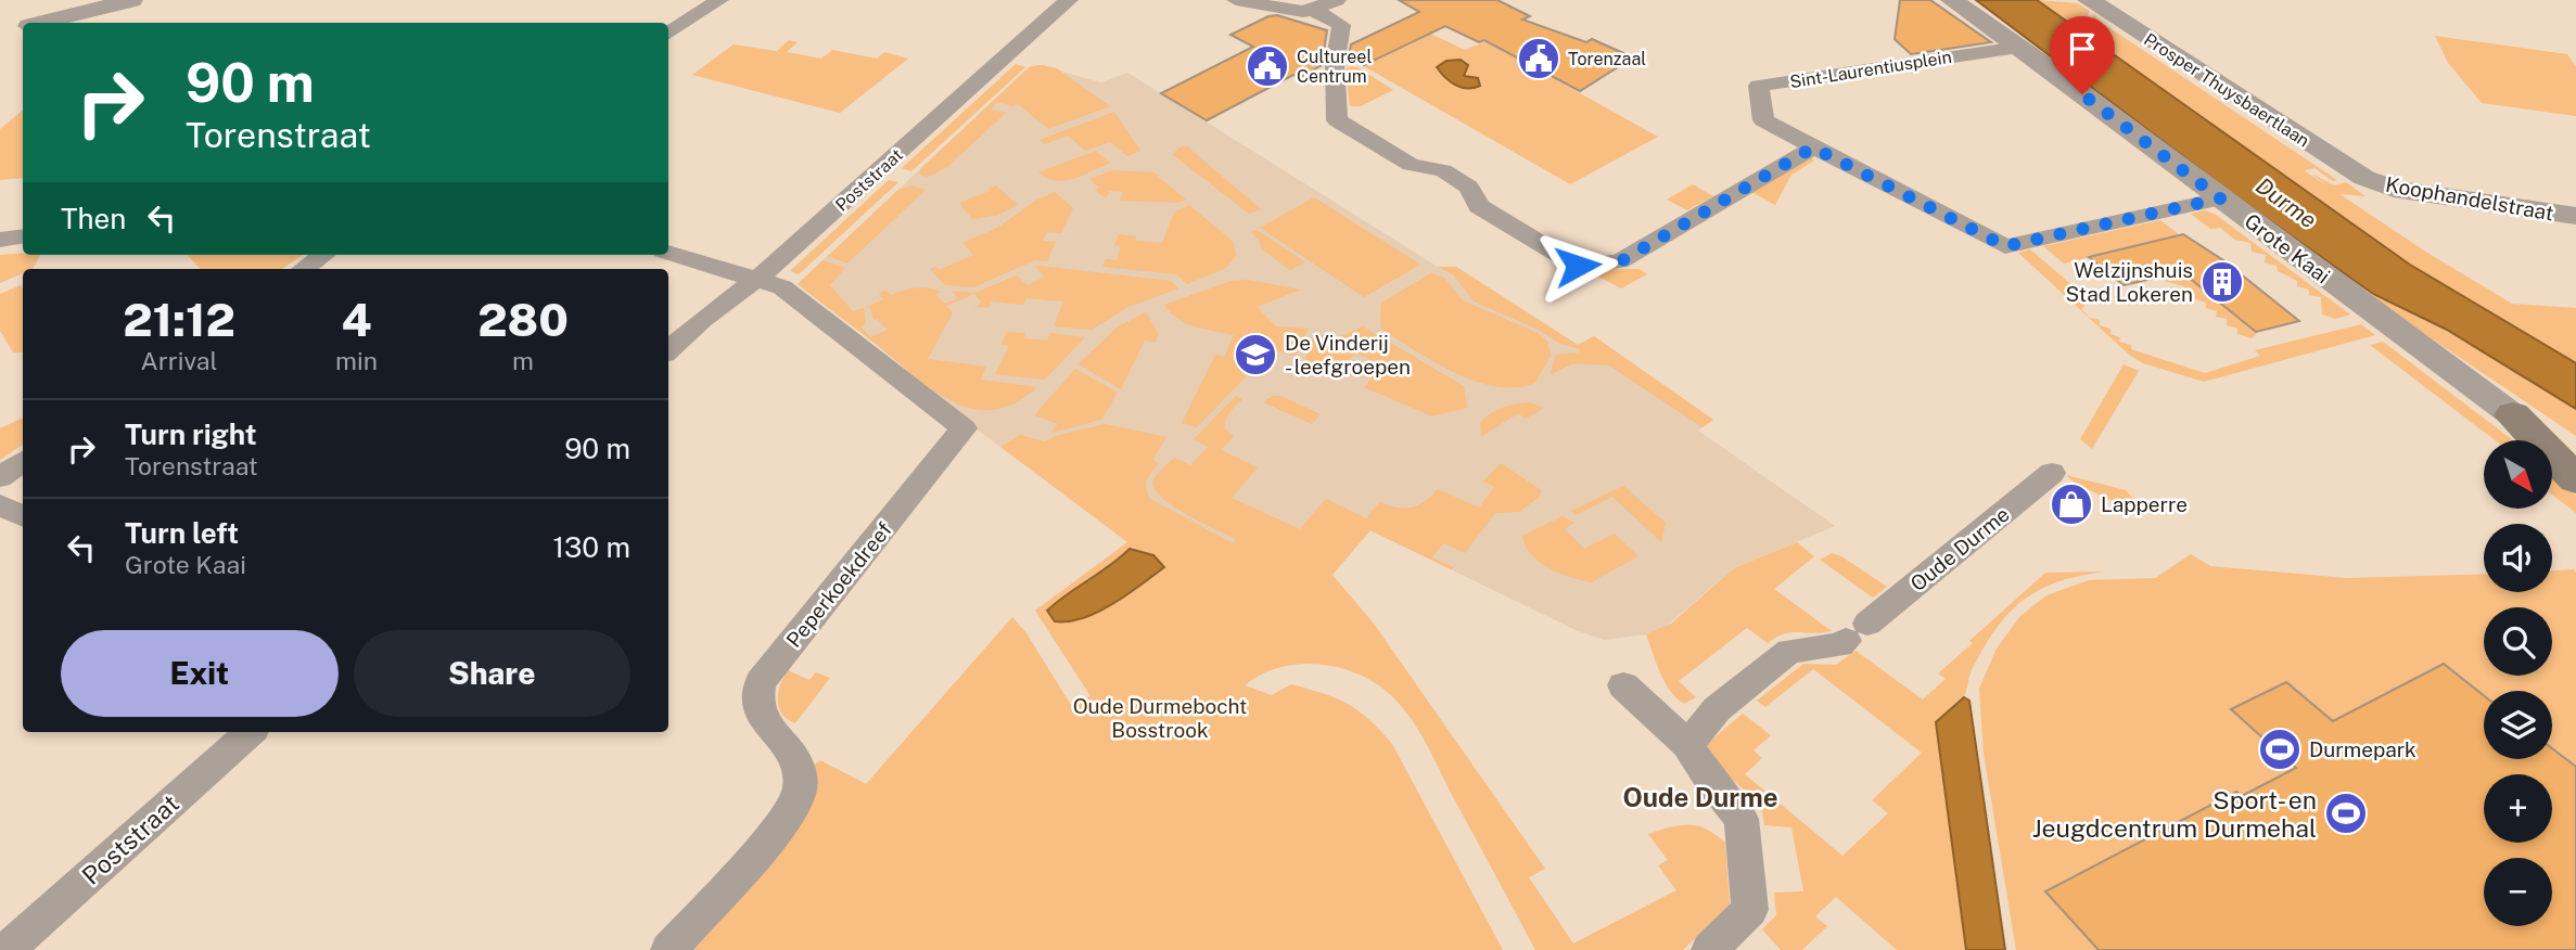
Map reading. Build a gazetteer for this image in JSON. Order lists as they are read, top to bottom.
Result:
{
  "streets": {
    "street": [
      "Sint-Laurentiusplein",
      "Prosper Thuysbaertlaan",
      "Poststraat",
      "Koophandelstraat",
      "Grote Kaai",
      "Oude Durme",
      "Peperkoekdreef"
    ]
  },
  "crossings": [
    ["Sint-Laurentiusplein", "Grote Kaai"],
    ["Prosper Thuysbaertlaan", "Koophandelstraat"],
    ["Poststraat", "Peperkoekdreef"]
  ],
  "districts": ["Oude Durme"],
  "water": ["Durme"],
  "parks": ["Oude Durmebocht Bosstrook"],
  "places": {
    "public building": ["Torenzaal", "Cultureel Centrum"],
    "building": ["Welzijnshuis Stad Lokeren"],
    "school or university": ["De Vinderij - leefgroepen"],
    "shop": ["Lapperre"],
    "sports": ["Durmepark", "Sport- en Jeugdcentrum Durmehal"]
  },
  "north": "bottom right",
  "page": {
    "turn": ["90 m", "Torenstraat"],
    "then": "Then",
    "eta": [
      "21:12",
      "Arrival",
      "4",
      "min",
      "280",
      "m"
    ],
    "list": [
      {
        "name": "Turn right",
        "note": "Torenstraat",
        "value": "90 m"
      },
      {
        "name": "Turn left",
        "note": "Grote Kaai",
        "value": "130 m"
      }
    ],
    "map_buttons": ["+", "−"],
    "buttons": ["Exit", "Share"]
  }
}
